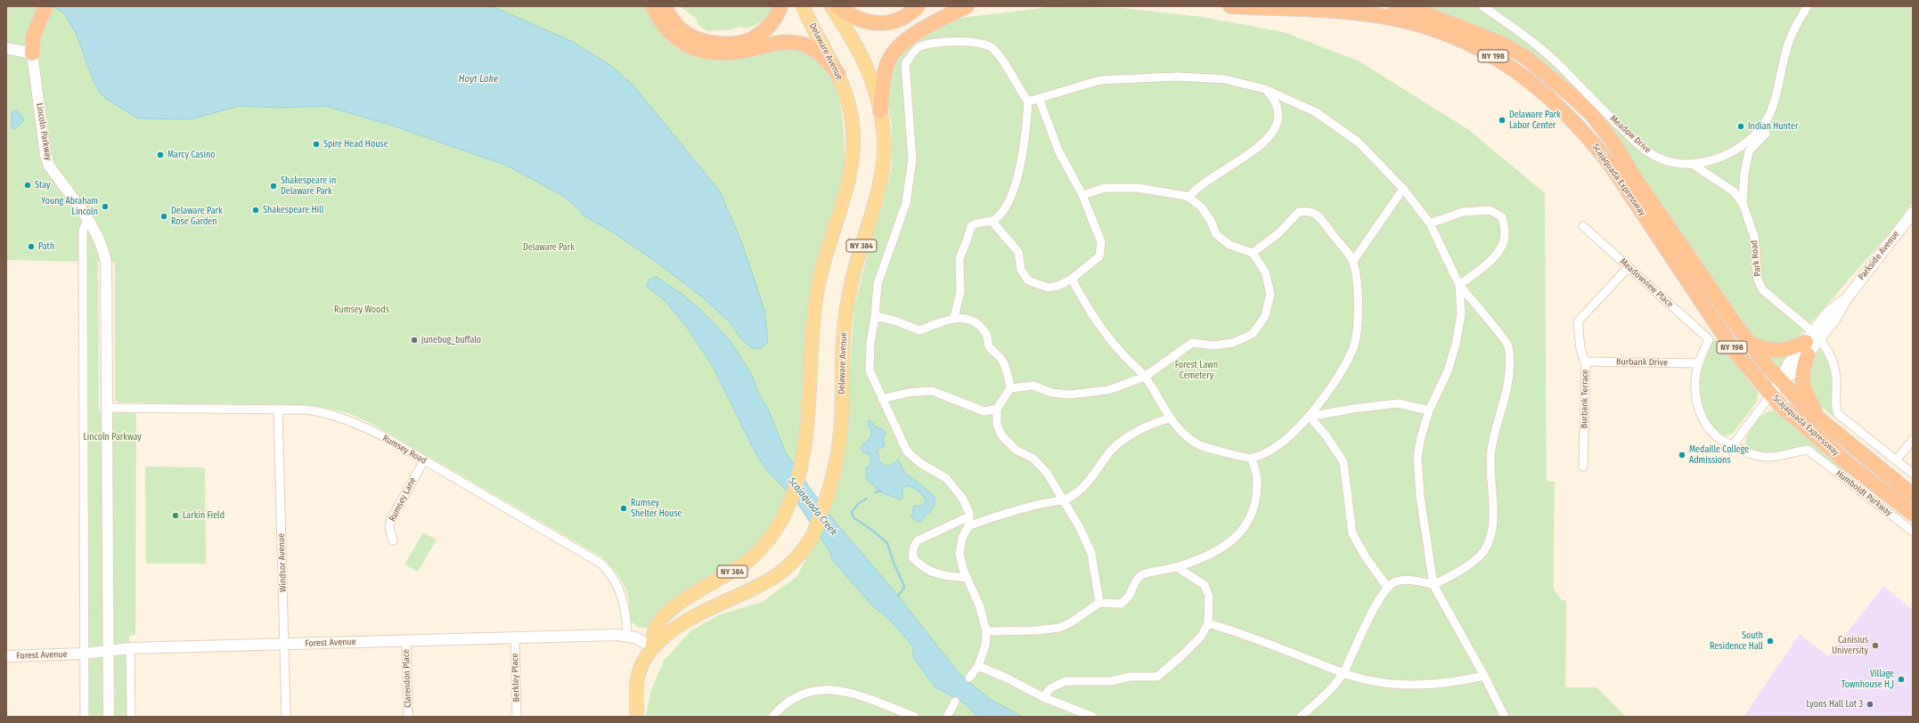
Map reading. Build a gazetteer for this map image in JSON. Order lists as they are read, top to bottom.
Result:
{
  "streets": {
    "highway": ["NY 198", "Scajaquada Expressway"],
    "main road": ["Delaware Avenue", "NY 384"],
    "street": [
      "Lincoln Parkway",
      "Meadow Drive",
      "Parkside Avenue",
      "Park Road",
      "Meadowview Place",
      "Burbank Drive",
      "Burbank Terrace",
      "Rumsey Road",
      "Humboldt Parkway",
      "Rumsey Lane",
      "Windsor Avenue",
      "Forest Avenue",
      "Berkley Place",
      "Clarendon Place"
    ]
  },
  "crossings": [
    ["Delaware Avenue", "Forest Avenue"],
    ["Lincoln Parkway", "Rumsey Road"],
    ["Lincoln Parkway", "Forest Avenue"],
    ["Meadow Drive", "Park Road"],
    ["Scajaquada Expressway", "Parkside Avenue"],
    ["Parkside Avenue", "Park Road"],
    ["Meadowview Place", "Burbank Drive"],
    ["Meadowview Place", "Burbank Terrace"],
    ["Burbank Drive", "Burbank Terrace"],
    ["Rumsey Road", "Rumsey Lane"],
    ["Rumsey Road", "Windsor Avenue"],
    ["Rumsey Road", "Forest Avenue"],
    ["Windsor Avenue", "Forest Avenue"],
    ["Forest Avenue", "Berkley Place"],
    ["Forest Avenue", "Clarendon Place"]
  ],
  "water": ["Hoyt Lake", "Scajaquada Creek"],
  "parks": [
    "Delaware Park",
    "Rumsey Woods",
    "Forest Lawn Cemetery",
    "Lincoln Parkway"
  ],
  "places": [
    "Delaware Park Labor Center",
    "Indian Hunter",
    "Spire Head House",
    "Marcy Casino",
    "Stay",
    "Shakespeare in Delaware Park",
    "Young Abraham Lincoln",
    "Shakespeare Hill",
    "Delaware Park Rose Garden",
    "Path",
    "junebug_buffalo",
    "Medaille College Admissions",
    "Rumsey Shelter House",
    "Larkin Field",
    "South Residence Hall",
    "Canisius University",
    "Village Townhouse H,J",
    "Lyons Hall Lot 3"
  ]
}
